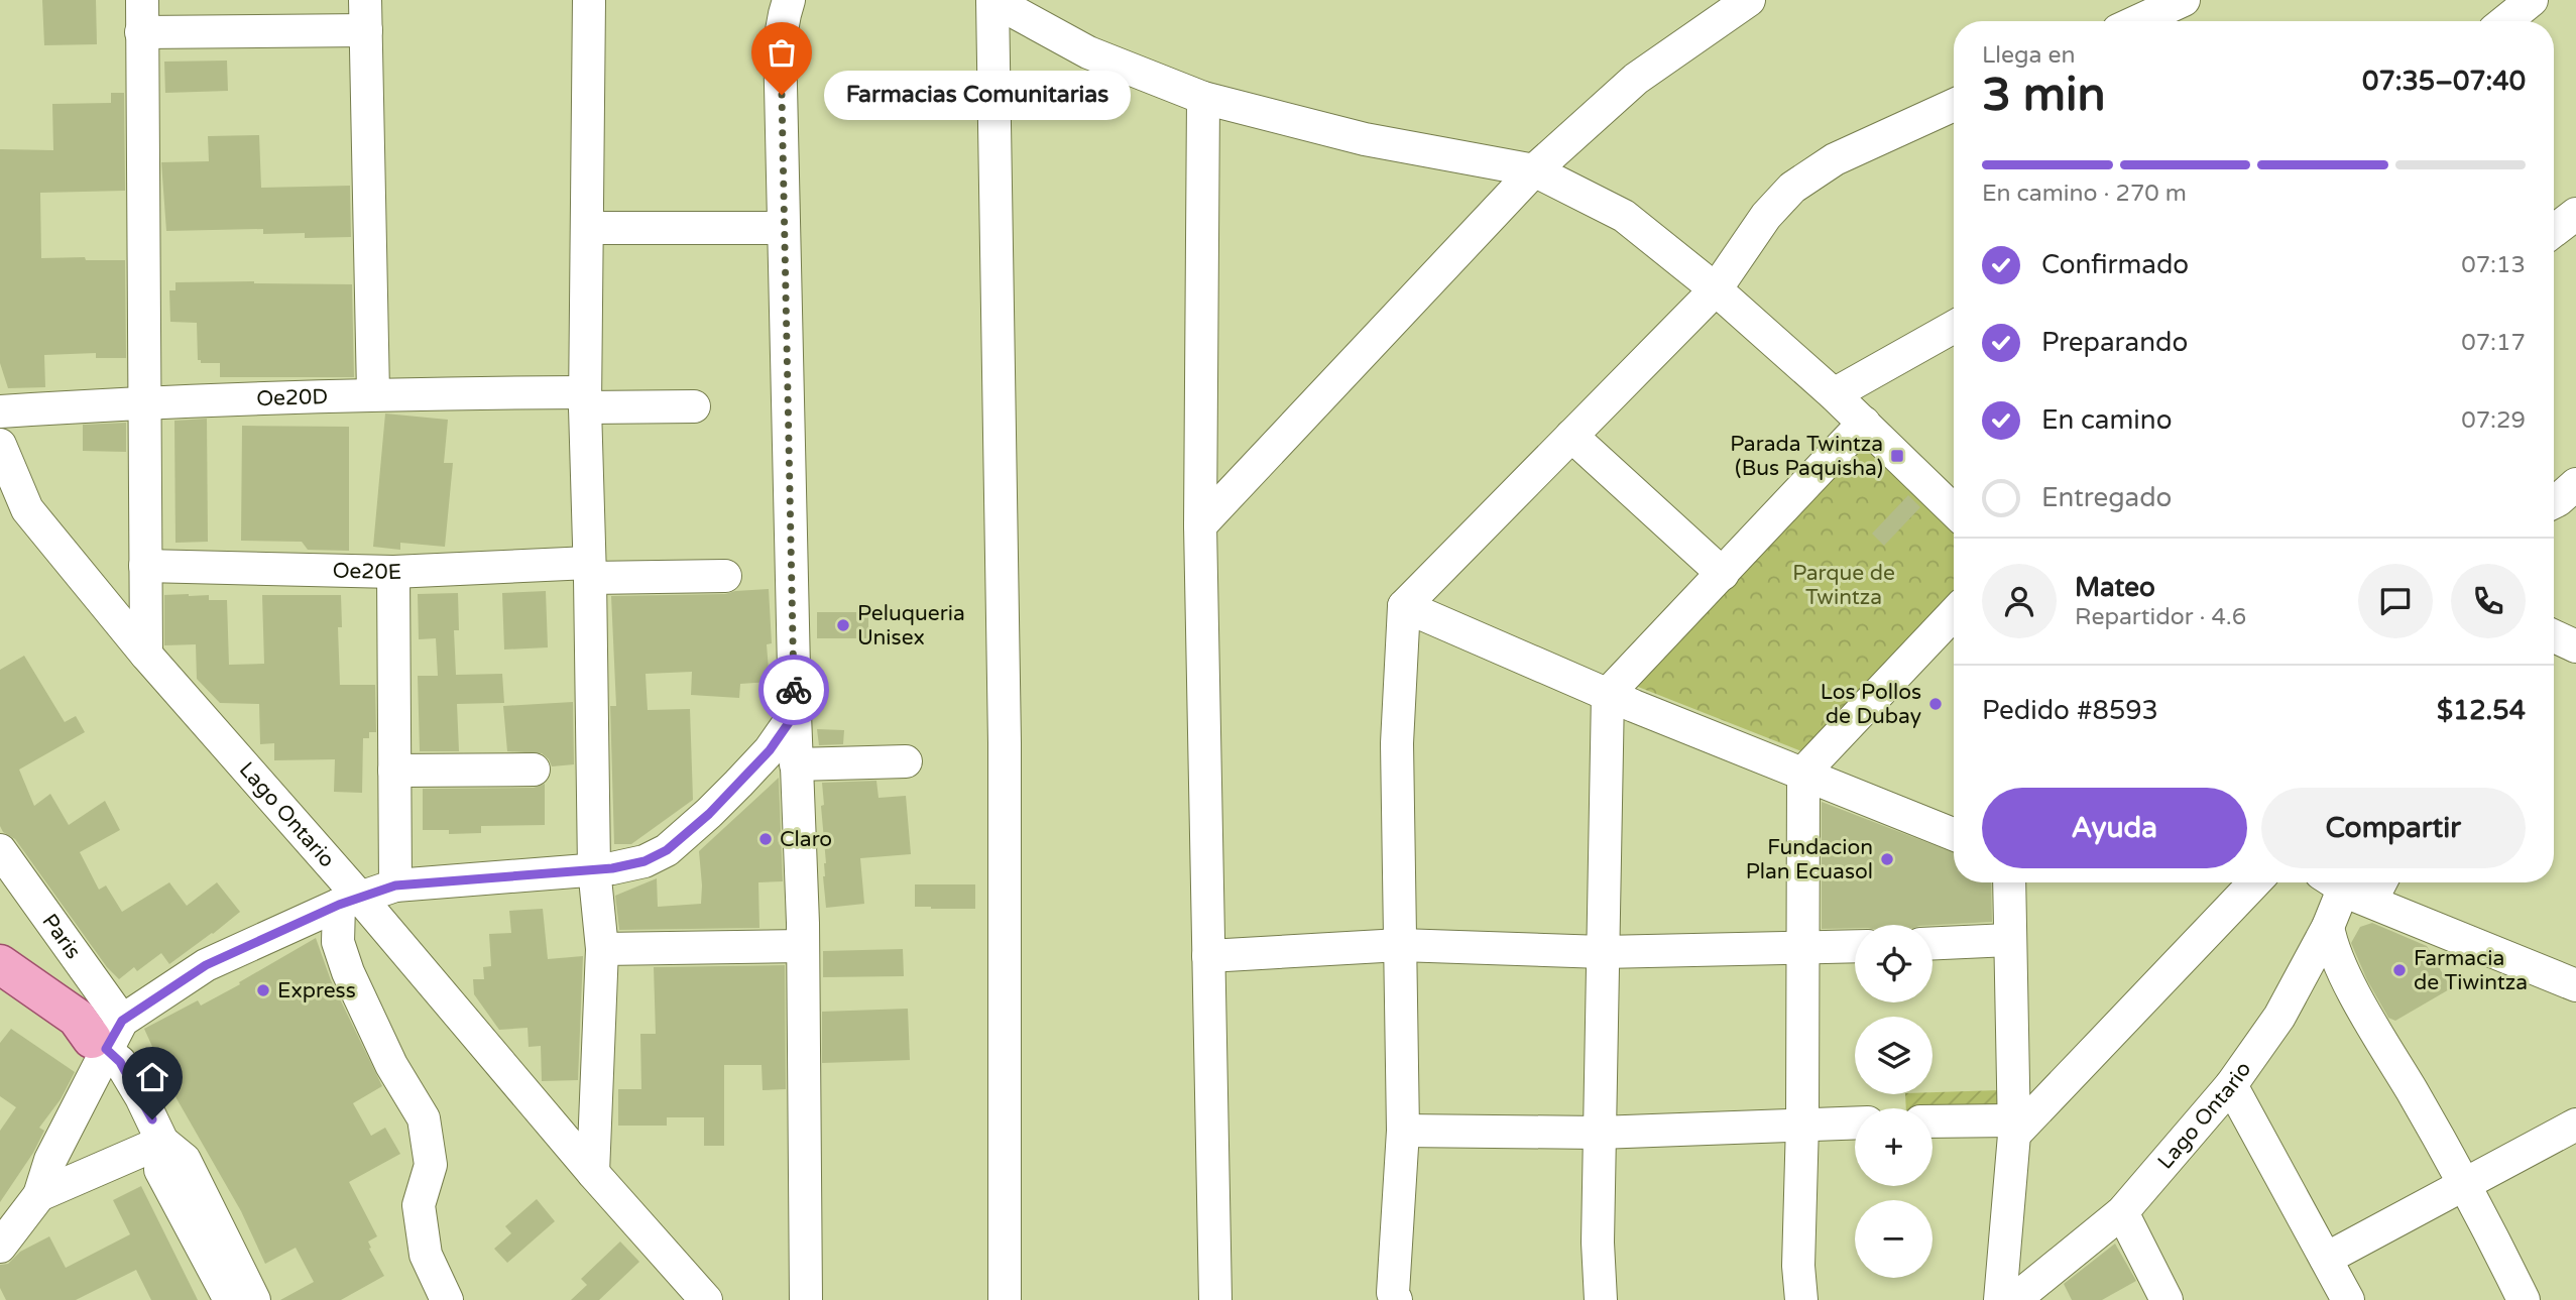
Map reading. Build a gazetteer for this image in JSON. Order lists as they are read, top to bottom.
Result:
{
  "streets": {
    "street": [
      "Oe20D",
      "Oe20E",
      "Lago Ontario",
      "Paris"
    ]
  },
  "parks": ["Parque de Twintza"],
  "places": {
    "other": [
      "Farmacias Comunitarias",
      "Peluqueria Unisex",
      "Los Pollos de Dubay",
      "Claro",
      "Fundacion Plan Ecuasol",
      "Farmacia de Tiwintza",
      "Express"
    ],
    "transit": ["Parada Twintza (Bus Paquisha)"]
  },
  "page": {
    "heading": ["3 min", "Llega en", "07:35–07:40"],
    "panel": [
      "Mateo",
      "Repartidor · 4.6",
      "Pedido #8593",
      "$12.54"
    ],
    "bubble": "Farmacias Comunitarias",
    "bar": "En camino · 270 m",
    "list": [
      ["Confirmado", "07:13"],
      ["Preparando", "07:17"],
      ["En camino", "07:29"],
      "Entregado"
    ],
    "buttons": ["Ayuda", "Compartir"],
    "map_buttons": ["+", "−"]
  }
}
